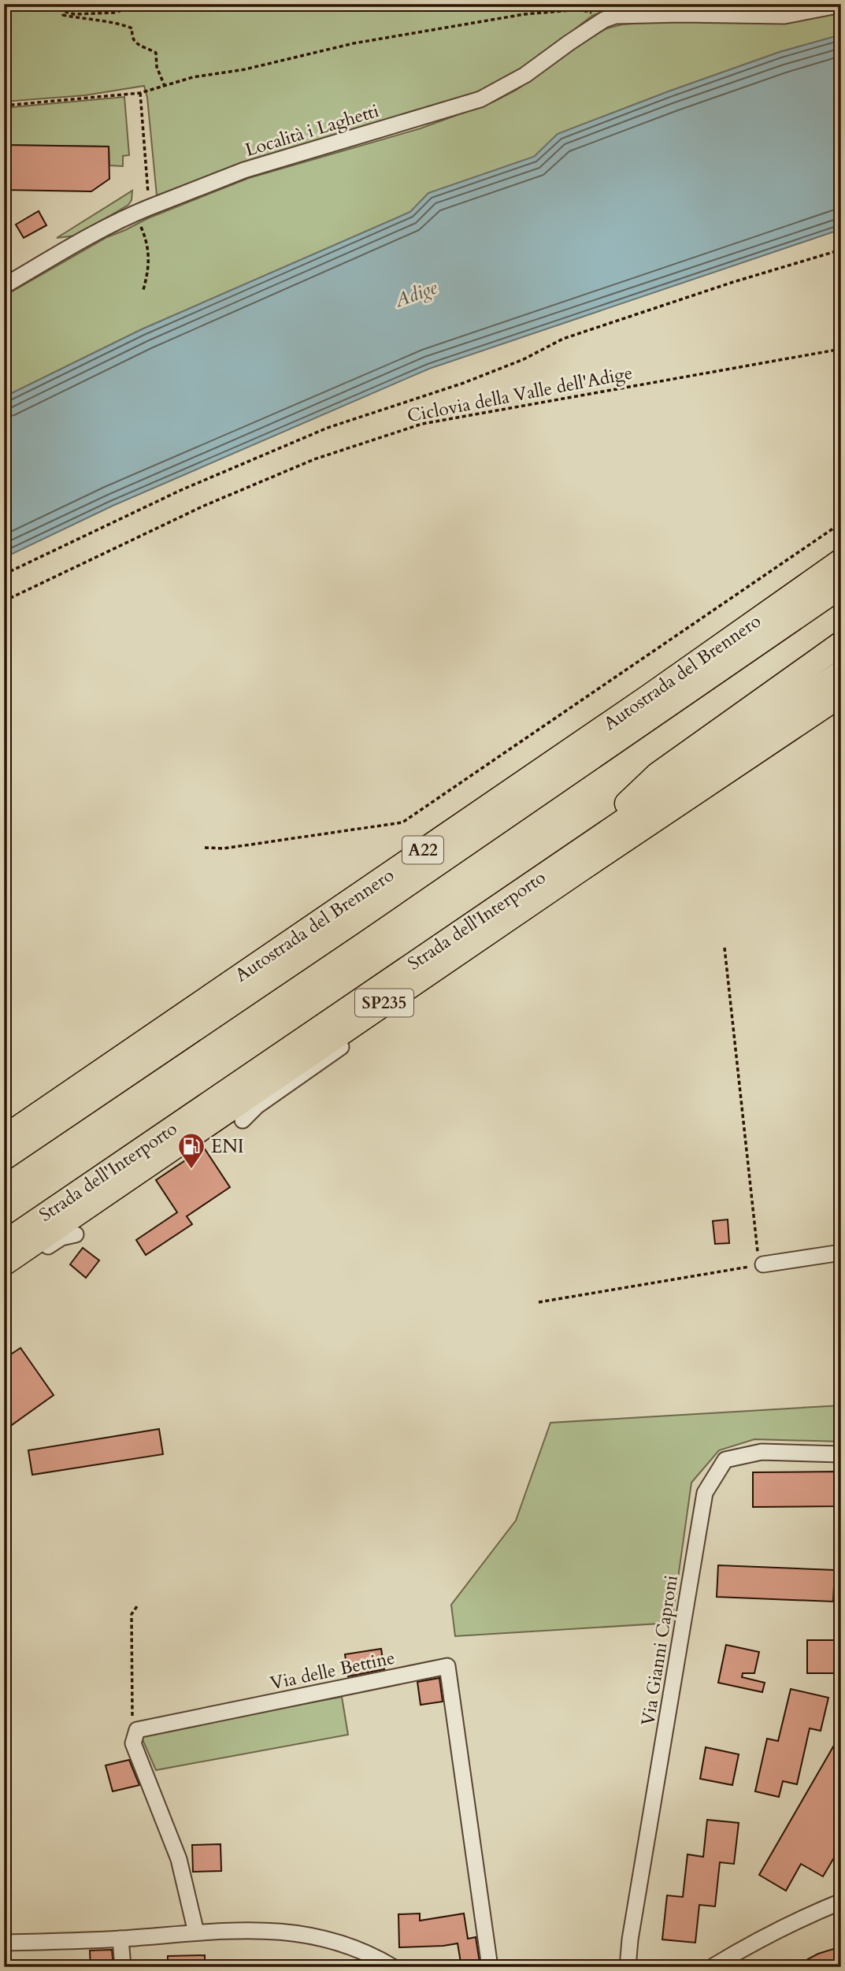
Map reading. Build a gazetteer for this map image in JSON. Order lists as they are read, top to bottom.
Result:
{
  "streets": {
    "highway": [
      "Autostrada del Brennero",
      "A22",
      "Strada dell'Interporto",
      "SP235"
    ],
    "street": ["Località i Laghetti", "Via Gianni Caproni", "Via delle Bettine"],
    "path": ["Ciclovia della Valle dell'Adige"]
  },
  "water": ["Adige"],
  "places": {
    "fuel station": ["ENI"]
  }
}
